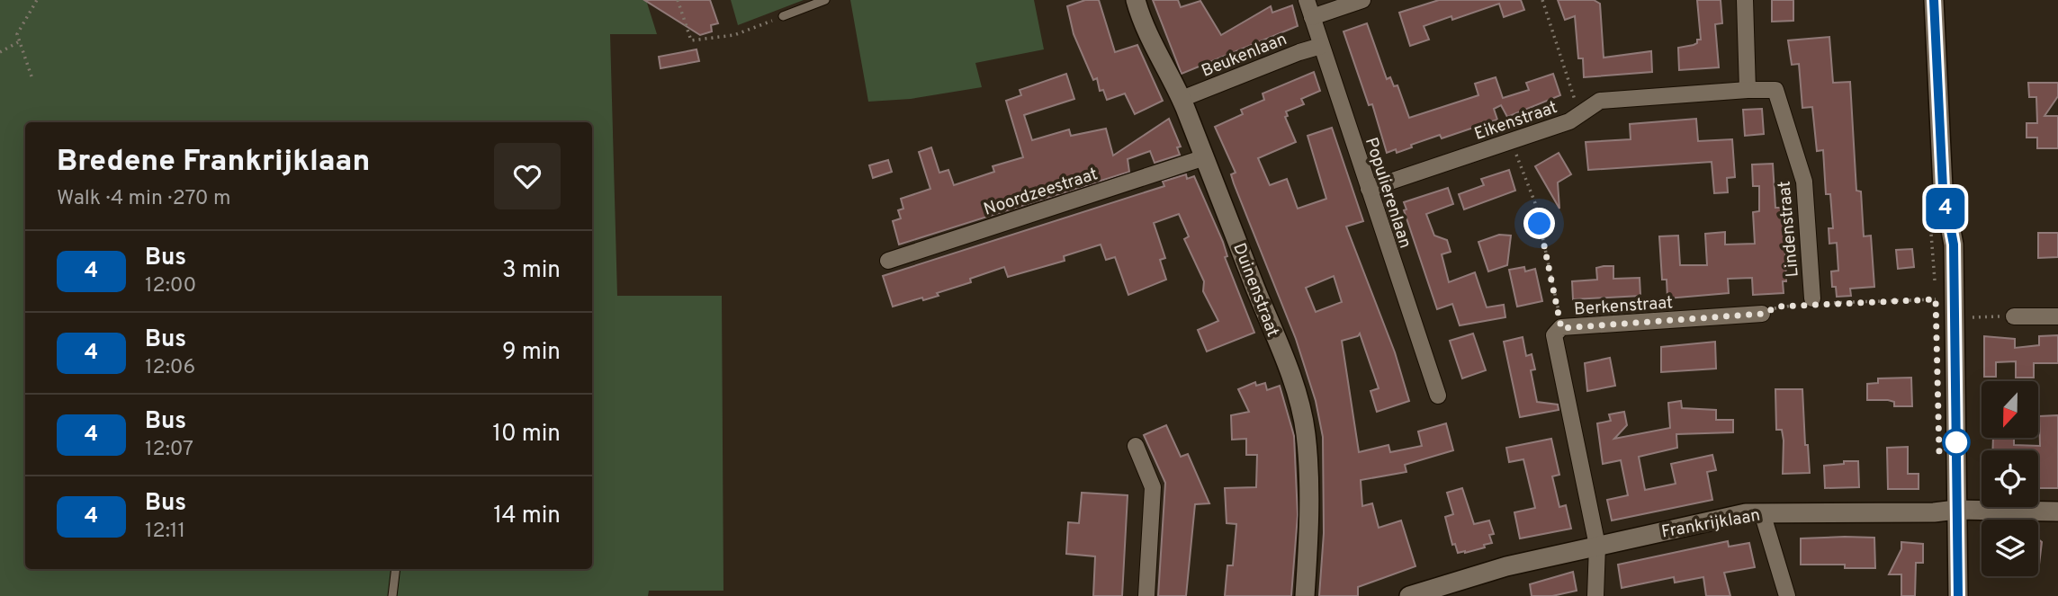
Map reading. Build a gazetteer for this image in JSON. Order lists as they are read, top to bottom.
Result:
{
  "streets": {
    "street": [
      "Beukenlaan",
      "Eikenstraat",
      "Noordzeestraat",
      "Populierenlaan",
      "Lindenstraat",
      "Duinenstraat",
      "Berkenstraat",
      "Frankrijklaan"
    ]
  },
  "crossings": [
    ["Beukenlaan", "Populierenlaan"],
    ["Beukenlaan", "Duinenstraat"],
    ["Eikenstraat", "Populierenlaan"],
    ["Eikenstraat", "Lindenstraat"],
    ["Noordzeestraat", "Duinenstraat"],
    ["Berkenstraat", "Frankrijklaan"]
  ],
  "lines": ["bus line 4"],
  "north": "bottom",
  "page": {
    "on_map": "4",
    "heading": ["Bredene Frankrijklaan", "Walk · 4 min · 270 m"],
    "list": [
      {
        "mark": "4",
        "name": "Bus",
        "note": "12:00",
        "value": "3 min"
      },
      {
        "mark": "4",
        "name": "Bus",
        "note": "12:06",
        "value": "9 min"
      },
      {
        "mark": "4",
        "name": "Bus",
        "note": "12:07",
        "value": "10 min"
      },
      {
        "mark": "4",
        "name": "Bus",
        "note": "12:11",
        "value": "14 min"
      }
    ]
  }
}
